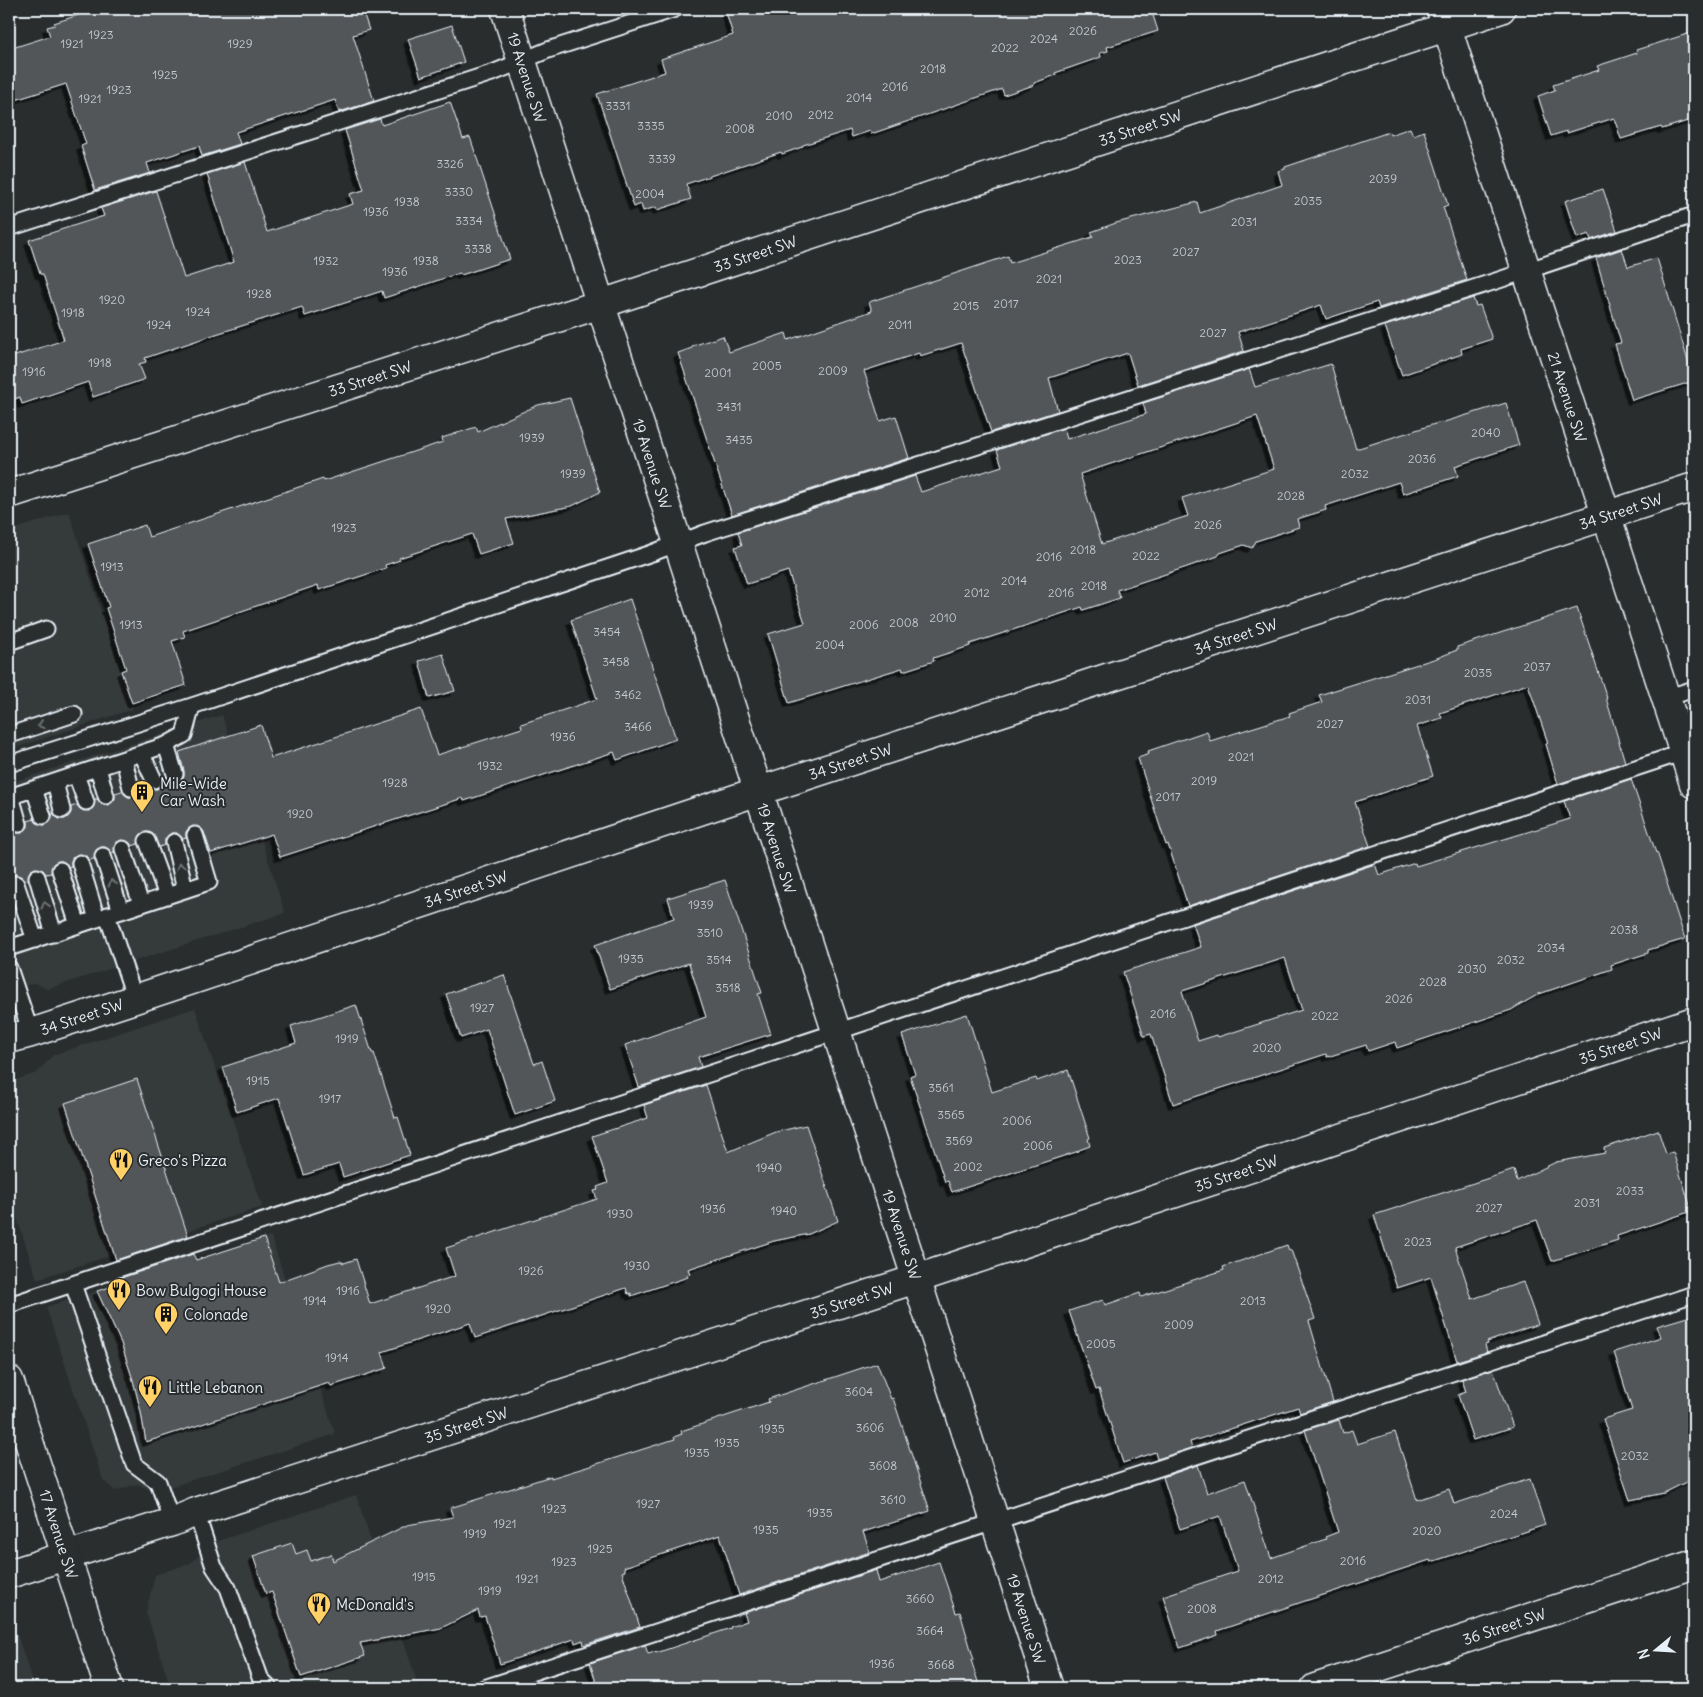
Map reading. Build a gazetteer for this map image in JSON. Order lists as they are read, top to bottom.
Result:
{
  "streets": {
    "street": [
      "19 Avenue SW",
      "33 Street SW",
      "21 Avenue SW",
      "34 Street SW",
      "35 Street SW",
      "17 Avenue SW",
      "36 Street SW"
    ]
  },
  "crossings": [
    ["19 Avenue SW", "33 Street SW"],
    ["19 Avenue SW", "34 Street SW"],
    ["19 Avenue SW", "35 Street SW"],
    ["33 Street SW", "21 Avenue SW"],
    ["21 Avenue SW", "34 Street SW"],
    ["35 Street SW", "17 Avenue SW"]
  ],
  "places": {
    "building": ["Mile-Wide Car Wash", "Colonade"],
    "restaurant": [
      "Greco's Pizza",
      "Bow Bulgogi House",
      "Little Lebanon",
      "McDonald's"
    ]
  },
  "house_numbers": [
    "2026",
    "1923",
    "2024",
    "1921",
    "1929",
    "2022",
    "2018",
    "1925",
    "2016",
    "1923",
    "2014",
    "1921",
    "3331",
    "2012",
    "2010",
    "3335",
    "2008",
    "3339",
    "3326",
    "2039",
    "3330",
    "2004",
    "2035",
    "1938",
    "1936",
    "3334",
    "2031",
    "3338",
    "2027",
    "2023",
    "1932",
    "1938",
    "1936",
    "2021",
    "1928",
    "1920",
    "2017",
    "2015",
    "1924",
    "1918",
    "1924",
    "2011",
    "2027",
    "1918",
    "2005",
    "2009",
    "1916",
    "2001",
    "3431",
    "2040",
    "1939",
    "3435",
    "2036",
    "1939",
    "2032",
    "2028",
    "2026",
    "1923",
    "2018",
    "2022",
    "2016",
    "1913",
    "2014",
    "2018",
    "2012",
    "2016",
    "2010",
    "2008",
    "1913",
    "2006",
    "3454",
    "2004",
    "3458",
    "2037",
    "2035",
    "3462",
    "2031",
    "2027",
    "3466",
    "1936",
    "2021",
    "1932",
    "2019",
    "1928",
    "2017",
    "1920",
    "1939",
    "2038",
    "3510",
    "2034",
    "1935",
    "3514",
    "2032",
    "2030",
    "2028",
    "3518",
    "2026",
    "1927",
    "2016",
    "2022",
    "1919",
    "2020",
    "1915",
    "3561",
    "1917",
    "3565",
    "2006",
    "3569",
    "2006",
    "2002",
    "1940",
    "2033",
    "2031",
    "2027",
    "1936",
    "1940",
    "1930",
    "2023",
    "1930",
    "1926",
    "1916",
    "1914",
    "2013",
    "1920",
    "2009",
    "2005",
    "1914",
    "3604",
    "3606",
    "1935",
    "1935",
    "1935",
    "2032",
    "3608",
    "3610",
    "1927",
    "1923",
    "1935",
    "2024",
    "1921",
    "1935",
    "2020",
    "1919",
    "1925",
    "2016",
    "1923",
    "1915",
    "1921",
    "2012",
    "1919",
    "3660",
    "2008",
    "3664",
    "1936",
    "3668"
  ],
  "north": "left"
}
